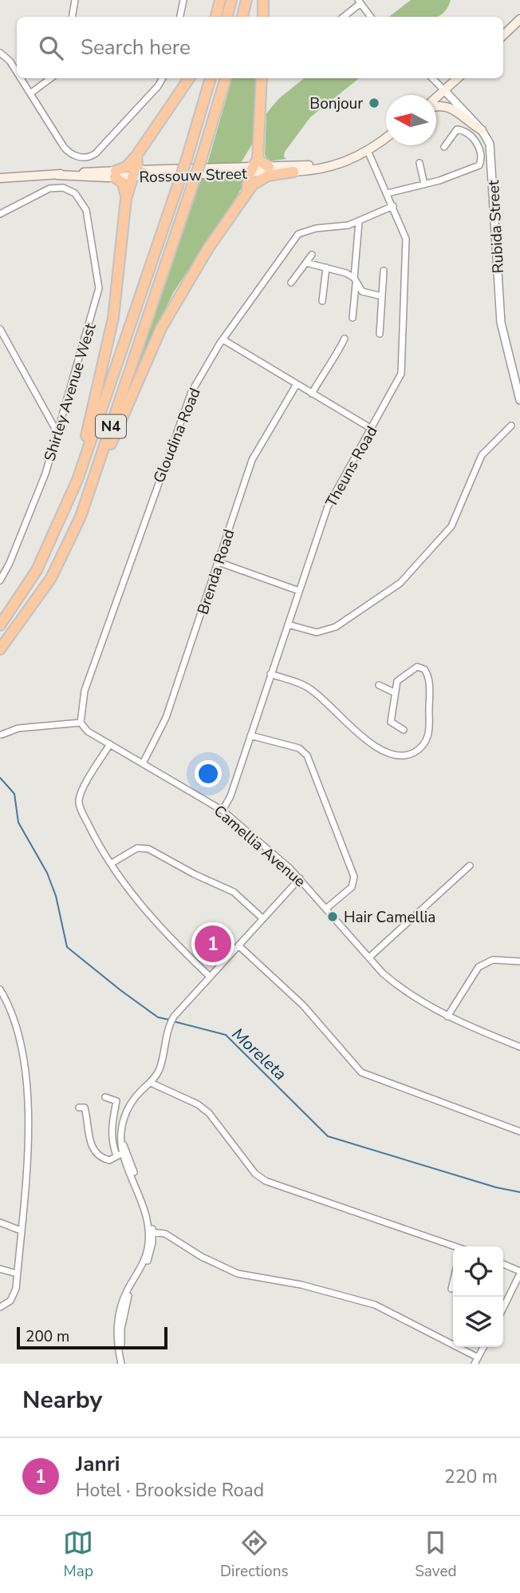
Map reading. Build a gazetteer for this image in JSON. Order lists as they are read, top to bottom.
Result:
{
  "streets": {
    "highway": ["N4"],
    "main road": ["Rossouw Street"],
    "street": [
      "Rubida Street",
      "Shirley Avenue West",
      "Gloudina Road",
      "Theuns Road",
      "Brenda Road",
      "Camellia Avenue"
    ]
  },
  "crossings": [
    ["Rossouw Street", "Theuns Road"],
    ["Gloudina Road", "Theuns Road"],
    ["Gloudina Road", "Camellia Avenue"],
    ["Theuns Road", "Camellia Avenue"],
    ["Brenda Road", "Camellia Avenue"]
  ],
  "water": ["Moreleta"],
  "places": ["Bonjour", "Hair Camellia"],
  "scale_bar": "200 m",
  "north": "left",
  "page": {
    "search": "Search here",
    "pins": "1",
    "scale": "200 m",
    "heading": "Nearby",
    "list": [
      {
        "mark": "1",
        "name": "Janri",
        "note": "Hotel · Brookside Road",
        "value": "220 m"
      }
    ],
    "nav": ["Map", "Directions", "Saved"]
  }
}
